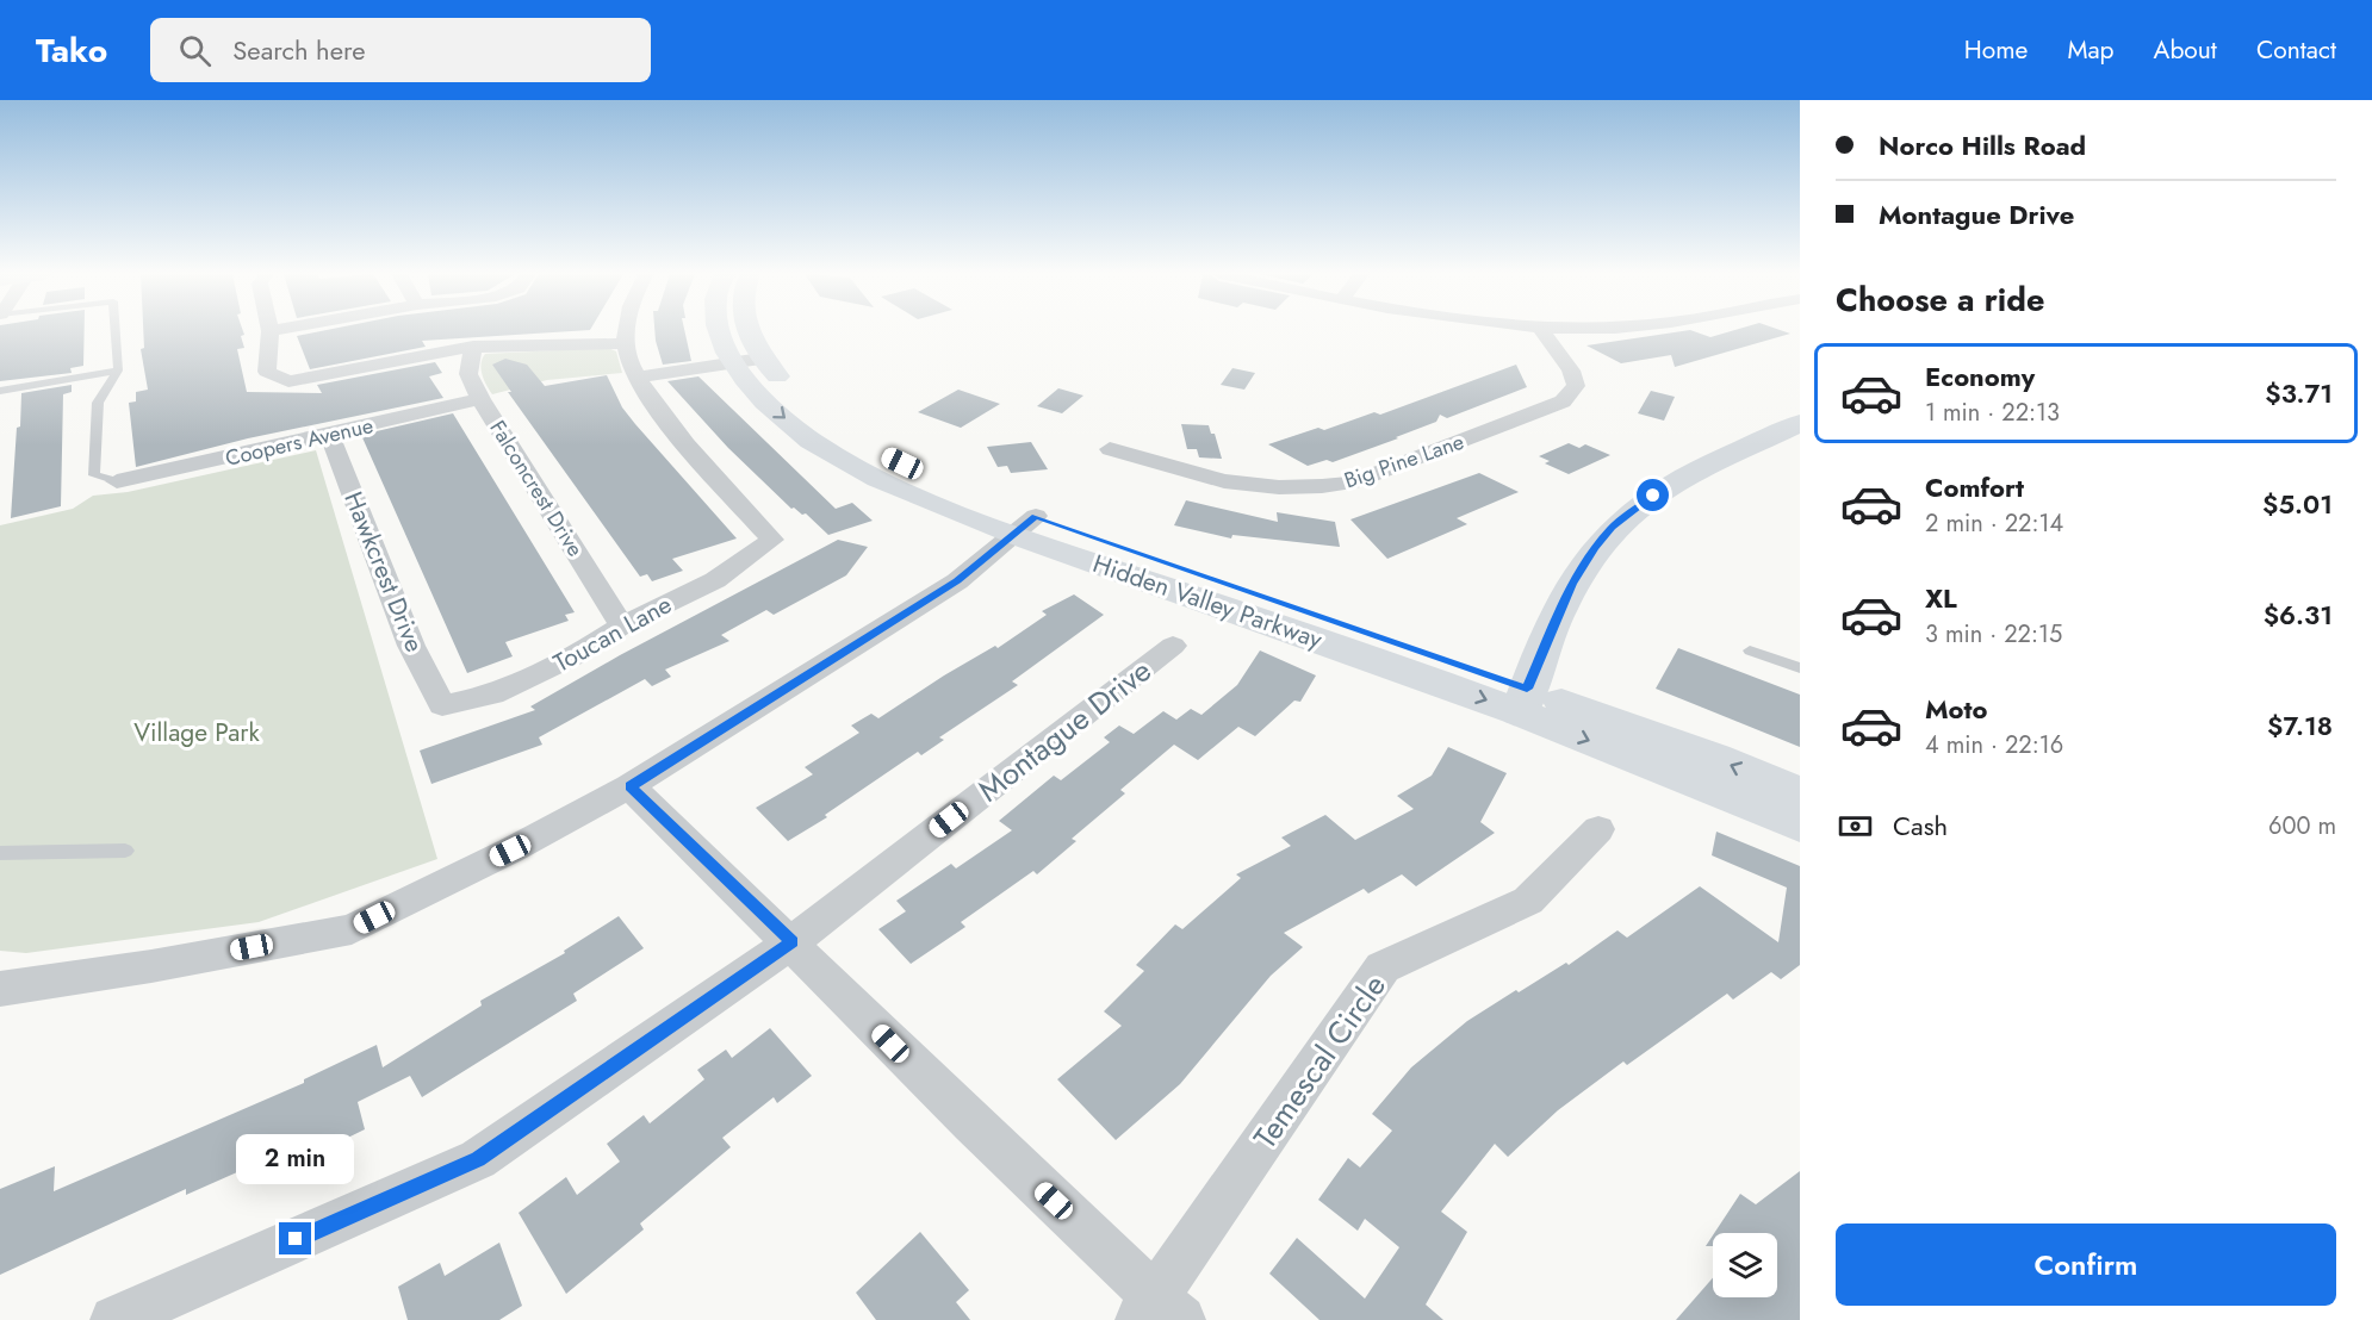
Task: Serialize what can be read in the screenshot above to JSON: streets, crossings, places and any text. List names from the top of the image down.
{
  "streets": {
    "main road": ["Hidden Valley Parkway"],
    "street": [
      "Coopers Avenue",
      "Big Pine Lane",
      "Falconcrest Drive",
      "Hawkcrest Drive",
      "Toucan Lane",
      "Montague Drive",
      "Temescal Circle"
    ]
  },
  "crossings": [
    ["Coopers Avenue", "Falconcrest Drive"],
    ["Coopers Avenue", "Hawkcrest Drive"],
    ["Falconcrest Drive", "Toucan Lane"],
    ["Hawkcrest Drive", "Toucan Lane"]
  ],
  "parks": ["Village Park"],
  "page": {
    "header": "Tako",
    "search": "Search here",
    "nav": [
      "Home",
      "Map",
      "About",
      "Contact"
    ],
    "banner": ["Norco Hills Road", "Montague Drive"],
    "heading": "Choose a ride",
    "list": [
      {
        "name": "Economy",
        "note": "1 min · 22:13",
        "value": "$3.71"
      },
      {
        "name": "Comfort",
        "note": "2 min · 22:14",
        "value": "$5.01"
      },
      {
        "name": "XL",
        "note": "3 min · 22:15",
        "value": "$6.31"
      },
      {
        "name": "Moto",
        "note": "4 min · 22:16",
        "value": "$7.18"
      }
    ],
    "pay": ["Cash", "600 m"],
    "bubble": "2 min",
    "buttons": "Confirm"
  }
}
